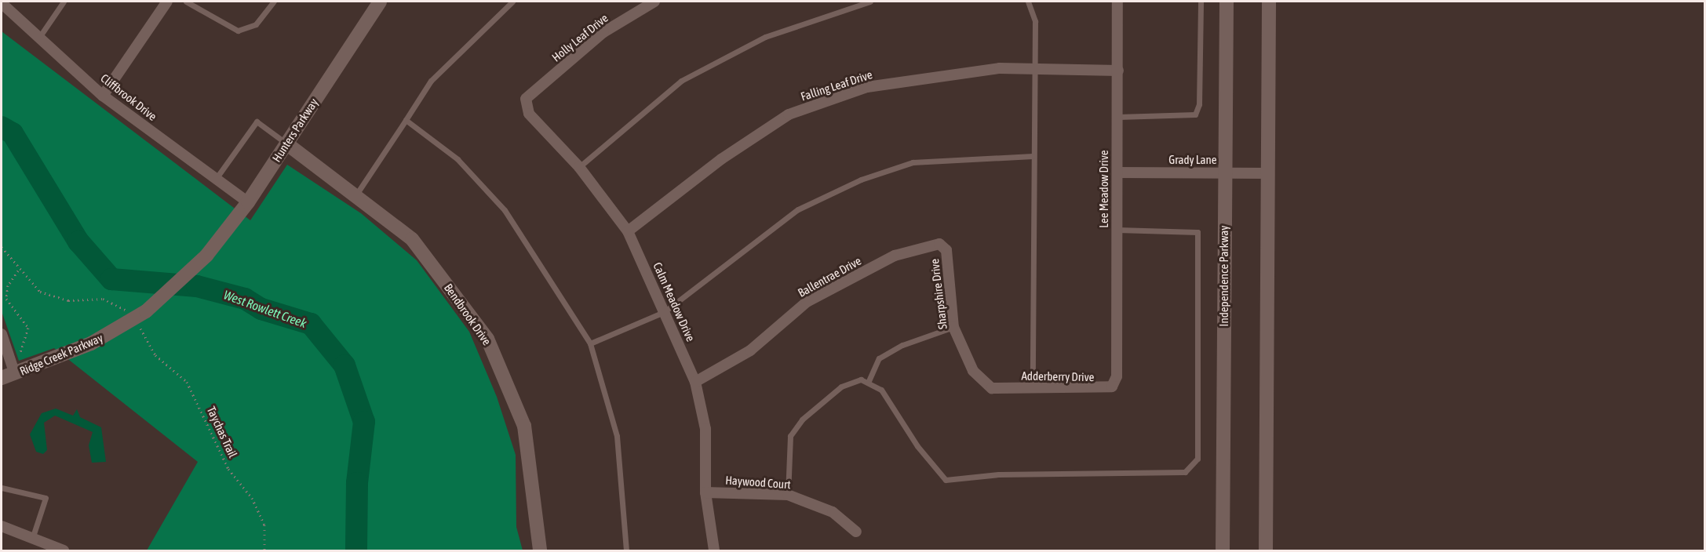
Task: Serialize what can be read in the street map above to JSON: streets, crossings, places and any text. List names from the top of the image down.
{
  "streets": {
    "main road": [
      "Hunters Parkway",
      "Independence Parkway",
      "Bendbrook Drive",
      "Ridge Creek Parkway"
    ],
    "street": [
      "Holly Leaf Drive",
      "Falling Leaf Drive",
      "Cliffbrook Drive",
      "Grady Lane",
      "Lee Meadow Drive",
      "Ballentrae Drive",
      "Sharpshire Drive",
      "Calm Meadow Drive",
      "Adderberry Drive",
      "Haywood Court"
    ],
    "path": ["Taychas Trail"]
  },
  "crossings": [
    ["Holly Leaf Drive", "Calm Meadow Drive"],
    ["Falling Leaf Drive", "Lee Meadow Drive"],
    ["Falling Leaf Drive", "Calm Meadow Drive"],
    ["Cliffbrook Drive", "Hunters Parkway"],
    ["Hunters Parkway", "Bendbrook Drive"],
    ["Hunters Parkway", "Ridge Creek Parkway"],
    ["Grady Lane", "Lee Meadow Drive"],
    ["Grady Lane", "Independence Parkway"],
    ["Lee Meadow Drive", "Adderberry Drive"],
    ["Ballentrae Drive", "Sharpshire Drive"],
    ["Ballentrae Drive", "Calm Meadow Drive"],
    ["Sharpshire Drive", "Adderberry Drive"],
    ["Calm Meadow Drive", "Haywood Court"]
  ],
  "water": ["West Rowlett Creek"]
}
